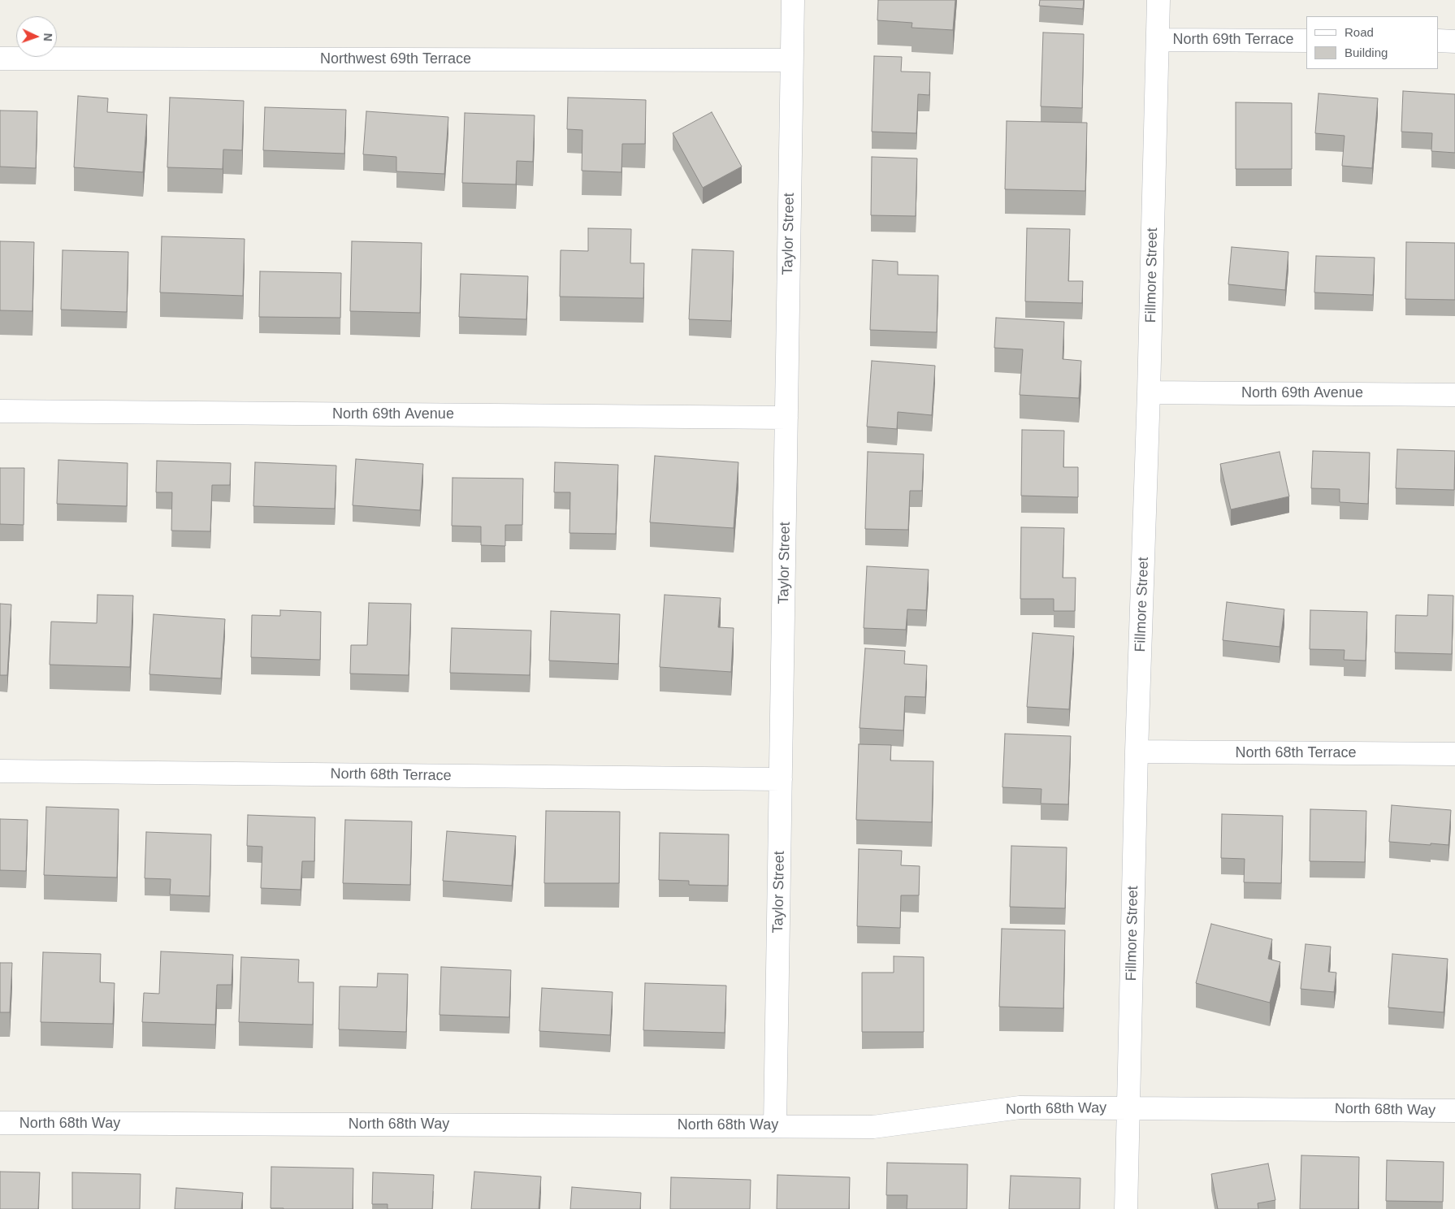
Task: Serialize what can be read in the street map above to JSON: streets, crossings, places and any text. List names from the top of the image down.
{
  "streets": {
    "street": [
      "North 69th Terrace",
      "Northwest 69th Terrace",
      "Taylor Street",
      "Fillmore Street",
      "North 69th Avenue",
      "North 68th Terrace",
      "North 68th Way"
    ]
  },
  "crossings": [
    ["North 69th Terrace", "Fillmore Street"],
    ["Northwest 69th Terrace", "Taylor Street"],
    ["Taylor Street", "North 69th Avenue"],
    ["Taylor Street", "North 68th Terrace"],
    ["Taylor Street", "North 68th Way"],
    ["Fillmore Street", "North 69th Avenue"],
    ["Fillmore Street", "North 68th Terrace"],
    ["Fillmore Street", "North 68th Way"]
  ],
  "legend": ["Road", "Building"],
  "north": "right"
}
